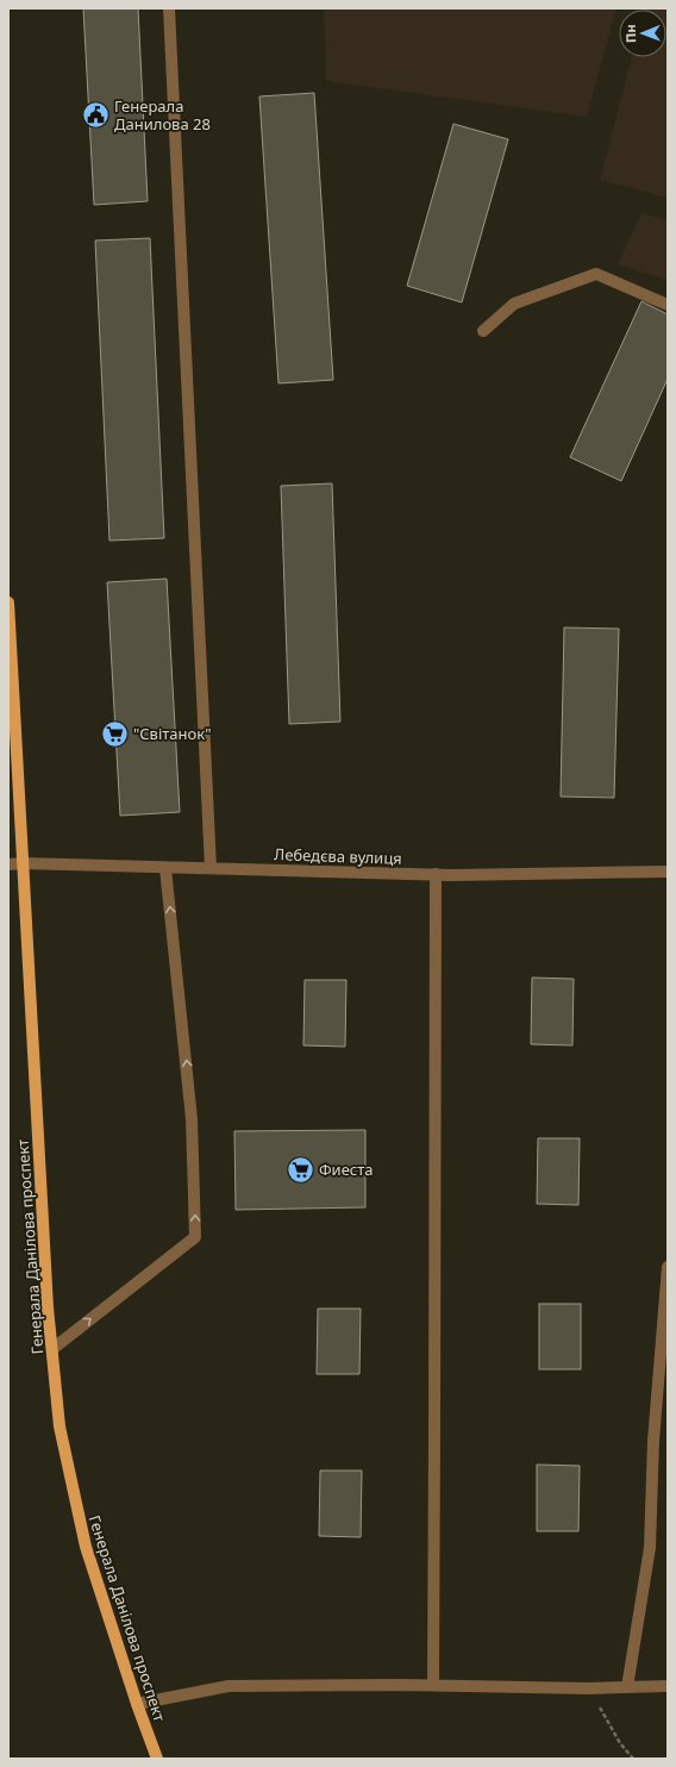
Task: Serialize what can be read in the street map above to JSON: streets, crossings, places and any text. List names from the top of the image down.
{
  "streets": {
    "main road": ["Генерала Данілова проспект"],
    "street": ["Лебедєва вулиця"]
  },
  "crossings": [
    ["Лебедєва вулиця", "Генерала Данілова проспект"]
  ],
  "places": {
    "public building": ["Генерала Данилова 28"],
    "supermarket": ["\"Світанок\"", "Фиеста"]
  },
  "north": "left"
}
